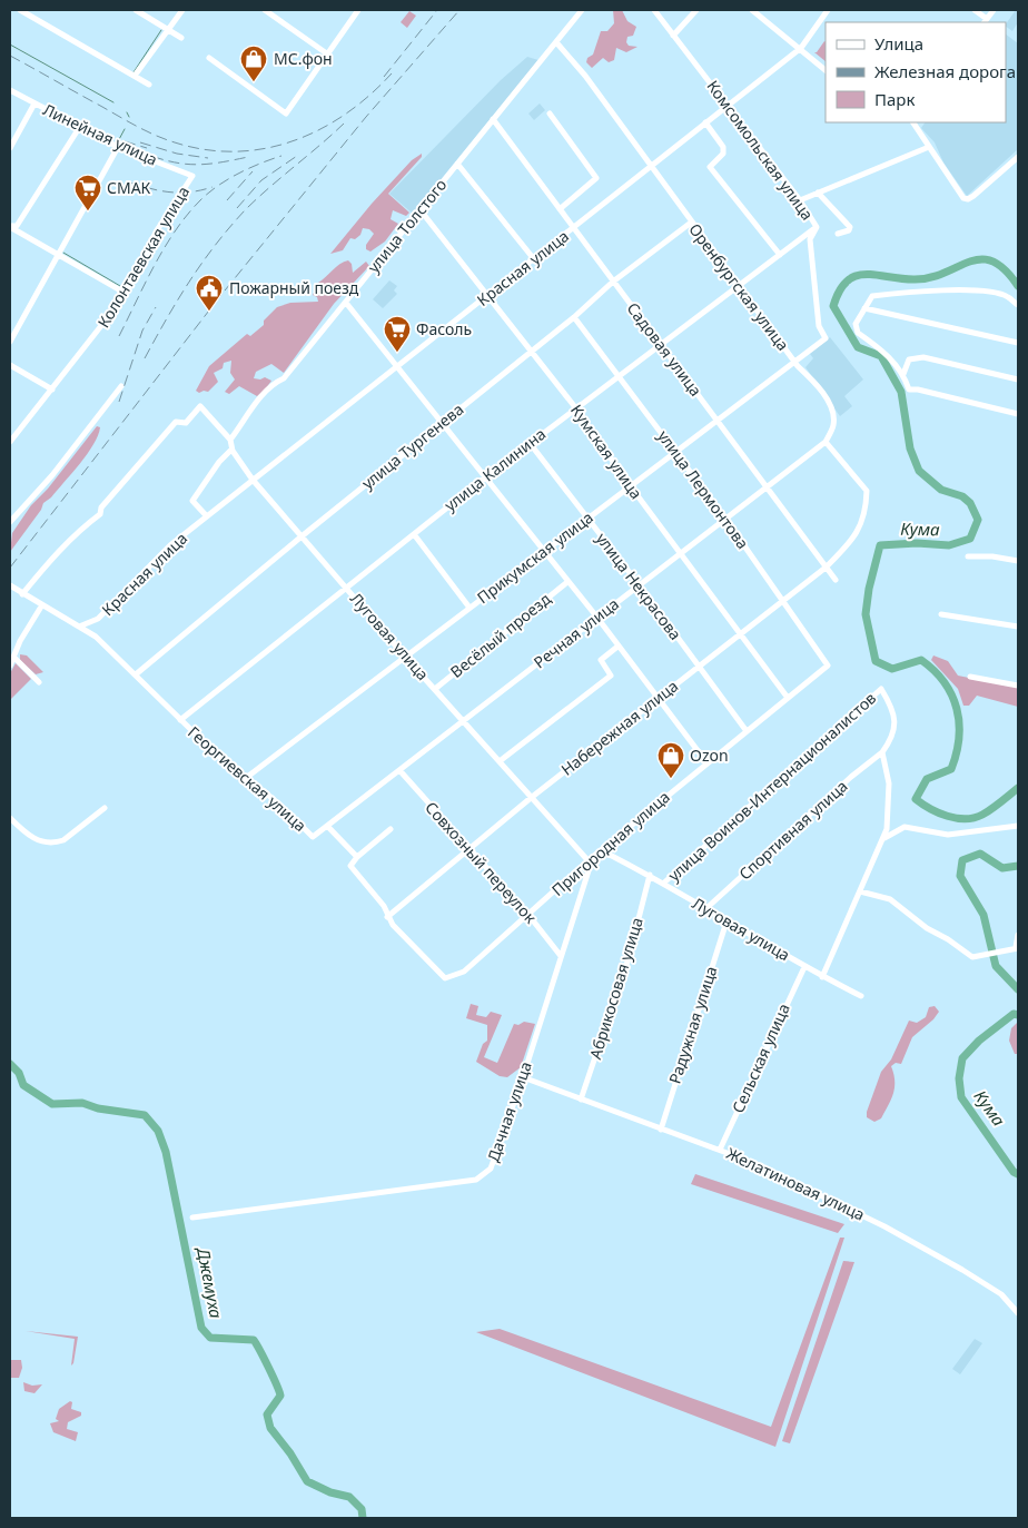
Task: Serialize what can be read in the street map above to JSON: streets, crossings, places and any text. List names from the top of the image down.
{
  "streets": {
    "street": [
      "Линейная улица",
      "Комсомольская улица",
      "улица Толстого",
      "Колонтаевская улица",
      "Красная улица",
      "Оренбургская улица",
      "Садовая улица",
      "улица Тургенева",
      "Кумская улица",
      "улица Калинина",
      "улица Лермонтова",
      "Прикумская улица",
      "улица Некрасова",
      "Речная улица",
      "Весёлый проезд",
      "Луговая улица",
      "Набережная улица",
      "Георгиевская улица",
      "улица Воинов-Интернационалистов",
      "Спортивная улица",
      "Пригородная улица",
      "Совхозный переулок",
      "Абрикосовая улица",
      "Радужная улица",
      "Сельская улица",
      "Дачная улица",
      "Желатиновая улица"
    ]
  },
  "crossings": [
    ["Линейная улица", "Колонтаевская улица"],
    ["Комсомольская улица", "Красная улица"],
    ["Комсомольская улица", "улица Калинина"],
    ["Комсомольская улица", "Прикумская улица"],
    ["улица Толстого", "Оренбургская улица"],
    ["улица Толстого", "Садовая улица"],
    ["улица Толстого", "Кумская улица"],
    ["улица Толстого", "Луговая улица"],
    ["Красная улица", "Оренбургская улица"],
    ["Красная улица", "Садовая улица"],
    ["Красная улица", "Кумская улица"],
    ["Красная улица", "Луговая улица"],
    ["Красная улица", "Георгиевская улица"],
    ["Оренбургская улица", "улица Тургенева"],
    ["Оренбургская улица", "улица Калинина"],
    ["Оренбургская улица", "Прикумская улица"],
    ["Оренбургская улица", "Речная улица"],
    ["Оренбургская улица", "Набережная улица"],
    ["Садовая улица", "улица Тургенева"],
    ["Садовая улица", "улица Калинина"],
    ["Садовая улица", "Прикумская улица"],
    ["Садовая улица", "Речная улица"],
    ["Садовая улица", "Набережная улица"],
    ["улица Тургенева", "Кумская улица"],
    ["улица Тургенева", "улица Лермонтова"],
    ["улица Тургенева", "Луговая улица"],
    ["улица Тургенева", "Георгиевская улица"],
    ["Кумская улица", "улица Калинина"],
    ["Кумская улица", "Прикумская улица"],
    ["Кумская улица", "Речная улица"],
    ["Кумская улица", "Набережная улица"],
    ["Кумская улица", "Пригородная улица"],
    ["улица Калинина", "улица Лермонтова"],
    ["улица Калинина", "улица Некрасова"],
    ["улица Калинина", "Луговая улица"],
    ["улица Калинина", "Георгиевская улица"],
    ["улица Лермонтова", "Прикумская улица"],
    ["улица Лермонтова", "Речная улица"],
    ["улица Лермонтова", "Набережная улица"],
    ["улица Лермонтова", "Пригородная улица"],
    ["Прикумская улица", "улица Некрасова"],
    ["Прикумская улица", "Луговая улица"],
    ["Прикумская улица", "Георгиевская улица"],
    ["улица Некрасова", "Речная улица"],
    ["улица Некрасова", "Набережная улица"],
    ["улица Некрасова", "Пригородная улица"],
    ["Речная улица", "Луговая улица"],
    ["Речная улица", "Набережная улица"],
    ["Речная улица", "Георгиевская улица"],
    ["Речная улица", "Совхозный переулок"],
    ["Весёлый проезд", "Луговая улица"],
    ["Луговая улица", "Набережная улица"],
    ["Луговая улица", "улица Воинов-Интернационалистов"],
    ["Луговая улица", "Спортивная улица"],
    ["Луговая улица", "Пригородная улица"],
    ["Луговая улица", "Абрикосовая улица"],
    ["Луговая улица", "Радужная улица"],
    ["Луговая улица", "Сельская улица"],
    ["Луговая улица", "Дачная улица"],
    ["Набережная улица", "Пригородная улица"],
    ["Набережная улица", "Совхозный переулок"],
    ["улица Воинов-Интернационалистов", "Спортивная улица"],
    ["Пригородная улица", "Совхозный переулок"],
    ["Пригородная улица", "Дачная улица"],
    ["Совхозный переулок", "Дачная улица"],
    ["Абрикосовая улица", "Желатиновая улица"],
    ["Радужная улица", "Желатиновая улица"],
    ["Сельская улица", "Желатиновая улица"],
    ["Дачная улица", "Желатиновая улица"]
  ],
  "water": ["Кума", "Джемуха"],
  "places": {
    "shop": ["МС.фон", "Ozon"],
    "supermarket": ["СМАК", "Фасоль"],
    "public building": ["Пожарный поезд"]
  },
  "legend": ["Улица", "Железная дорога", "Парк"]
}
